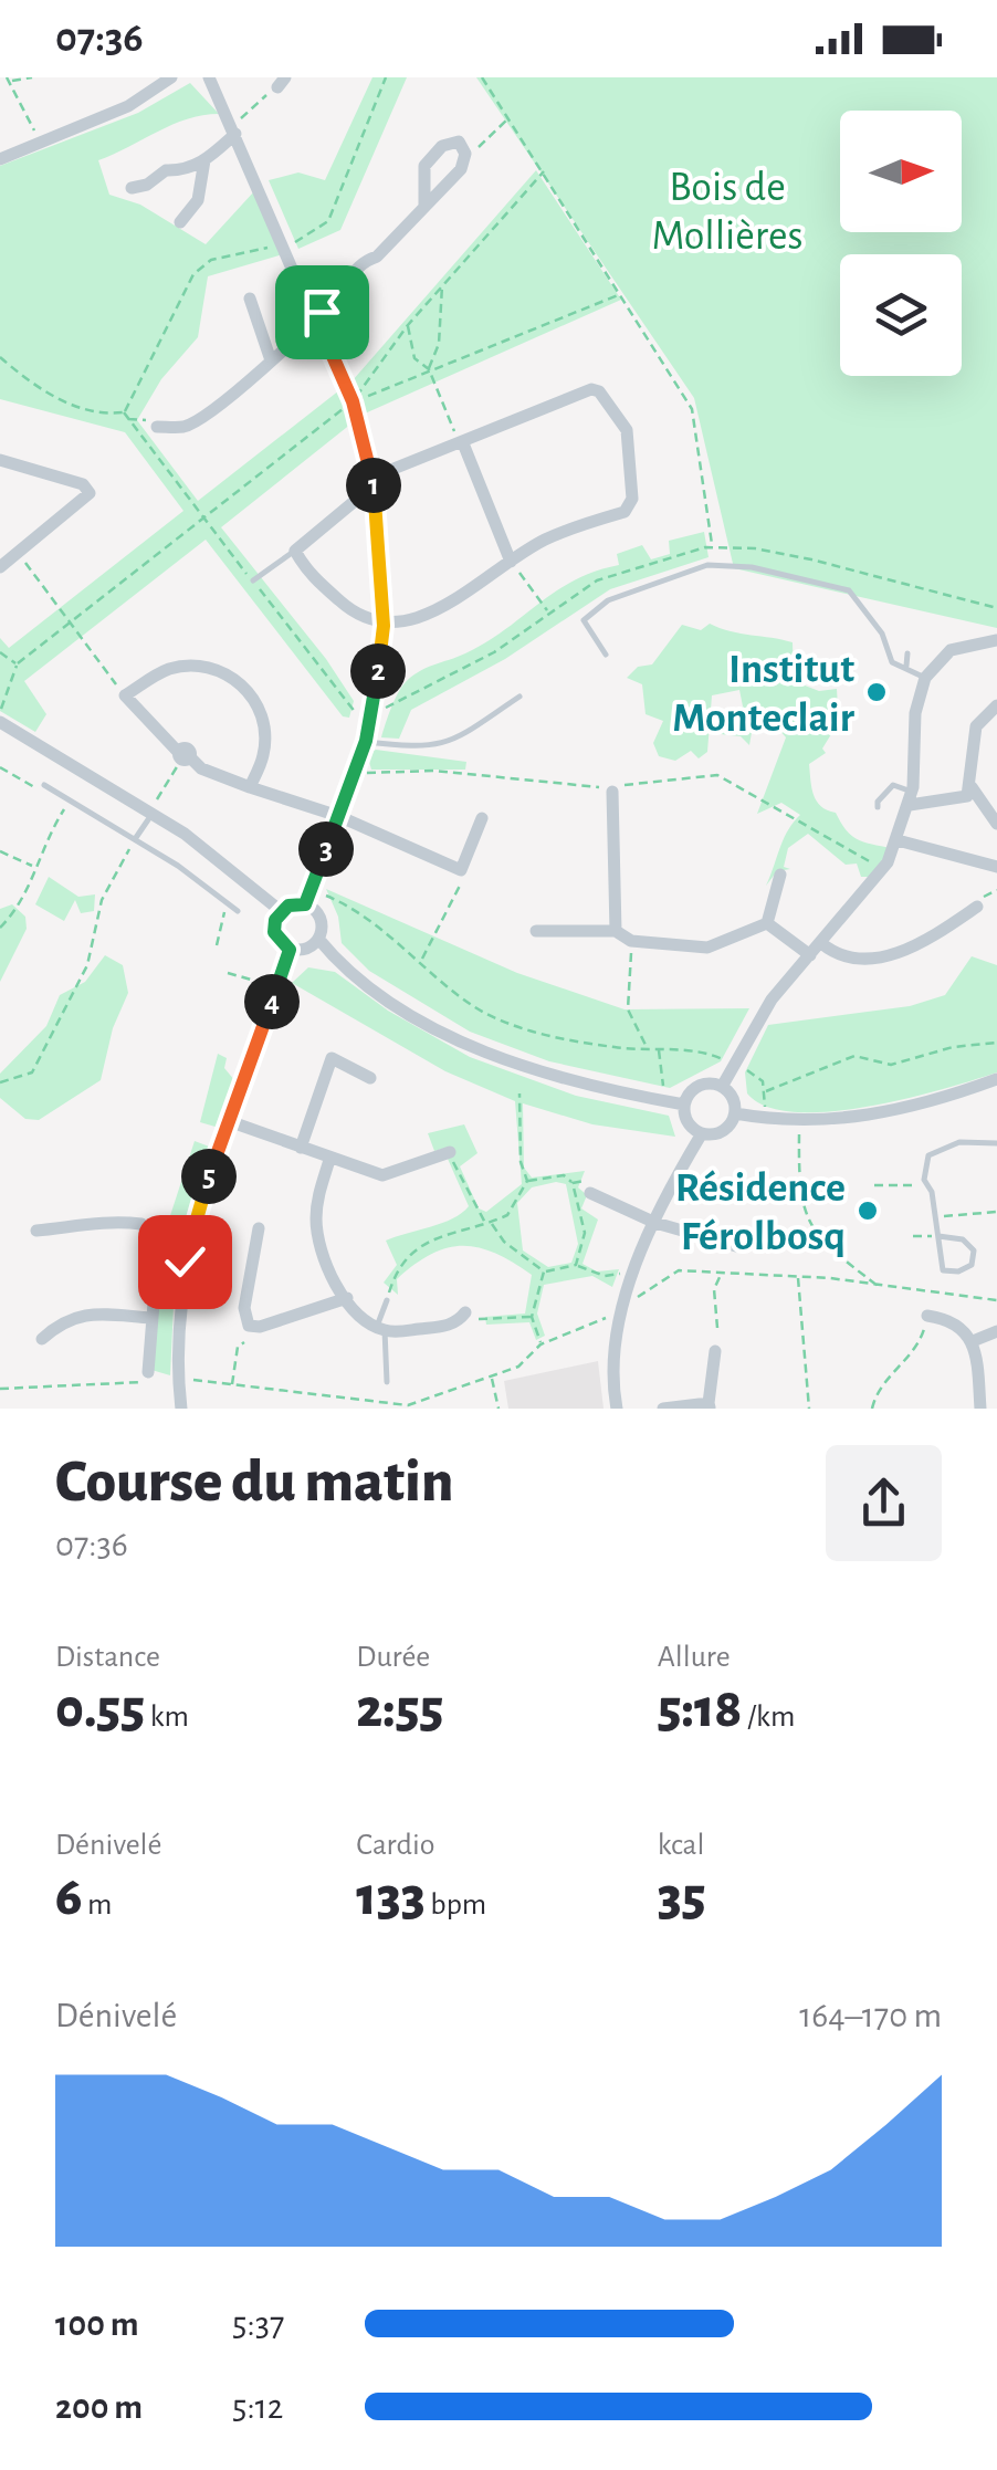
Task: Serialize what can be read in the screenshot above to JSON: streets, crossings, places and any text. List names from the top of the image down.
{
  "parks": ["Bois de Mollières"],
  "places": ["Institut Monteclair", "Résidence Férolbosq"],
  "north": "right",
  "page": {
    "status": "07:36",
    "pins": [
      "1",
      "2",
      "3",
      "4",
      "5"
    ],
    "heading": ["Course du matin", "07:36"],
    "stats": [
      ["Distance", "0.55 km"],
      ["Durée", "2:55"],
      ["Allure", "5:18 /km"],
      ["Dénivelé", "6 m"],
      ["Cardio", "133 bpm"],
      ["kcal", "35"]
    ],
    "chart": ["Dénivelé", "164–170 m"],
    "list": [
      {
        "name": "100 m",
        "note": "5:37"
      },
      {
        "name": "200 m",
        "note": "5:12"
      }
    ]
  }
}
